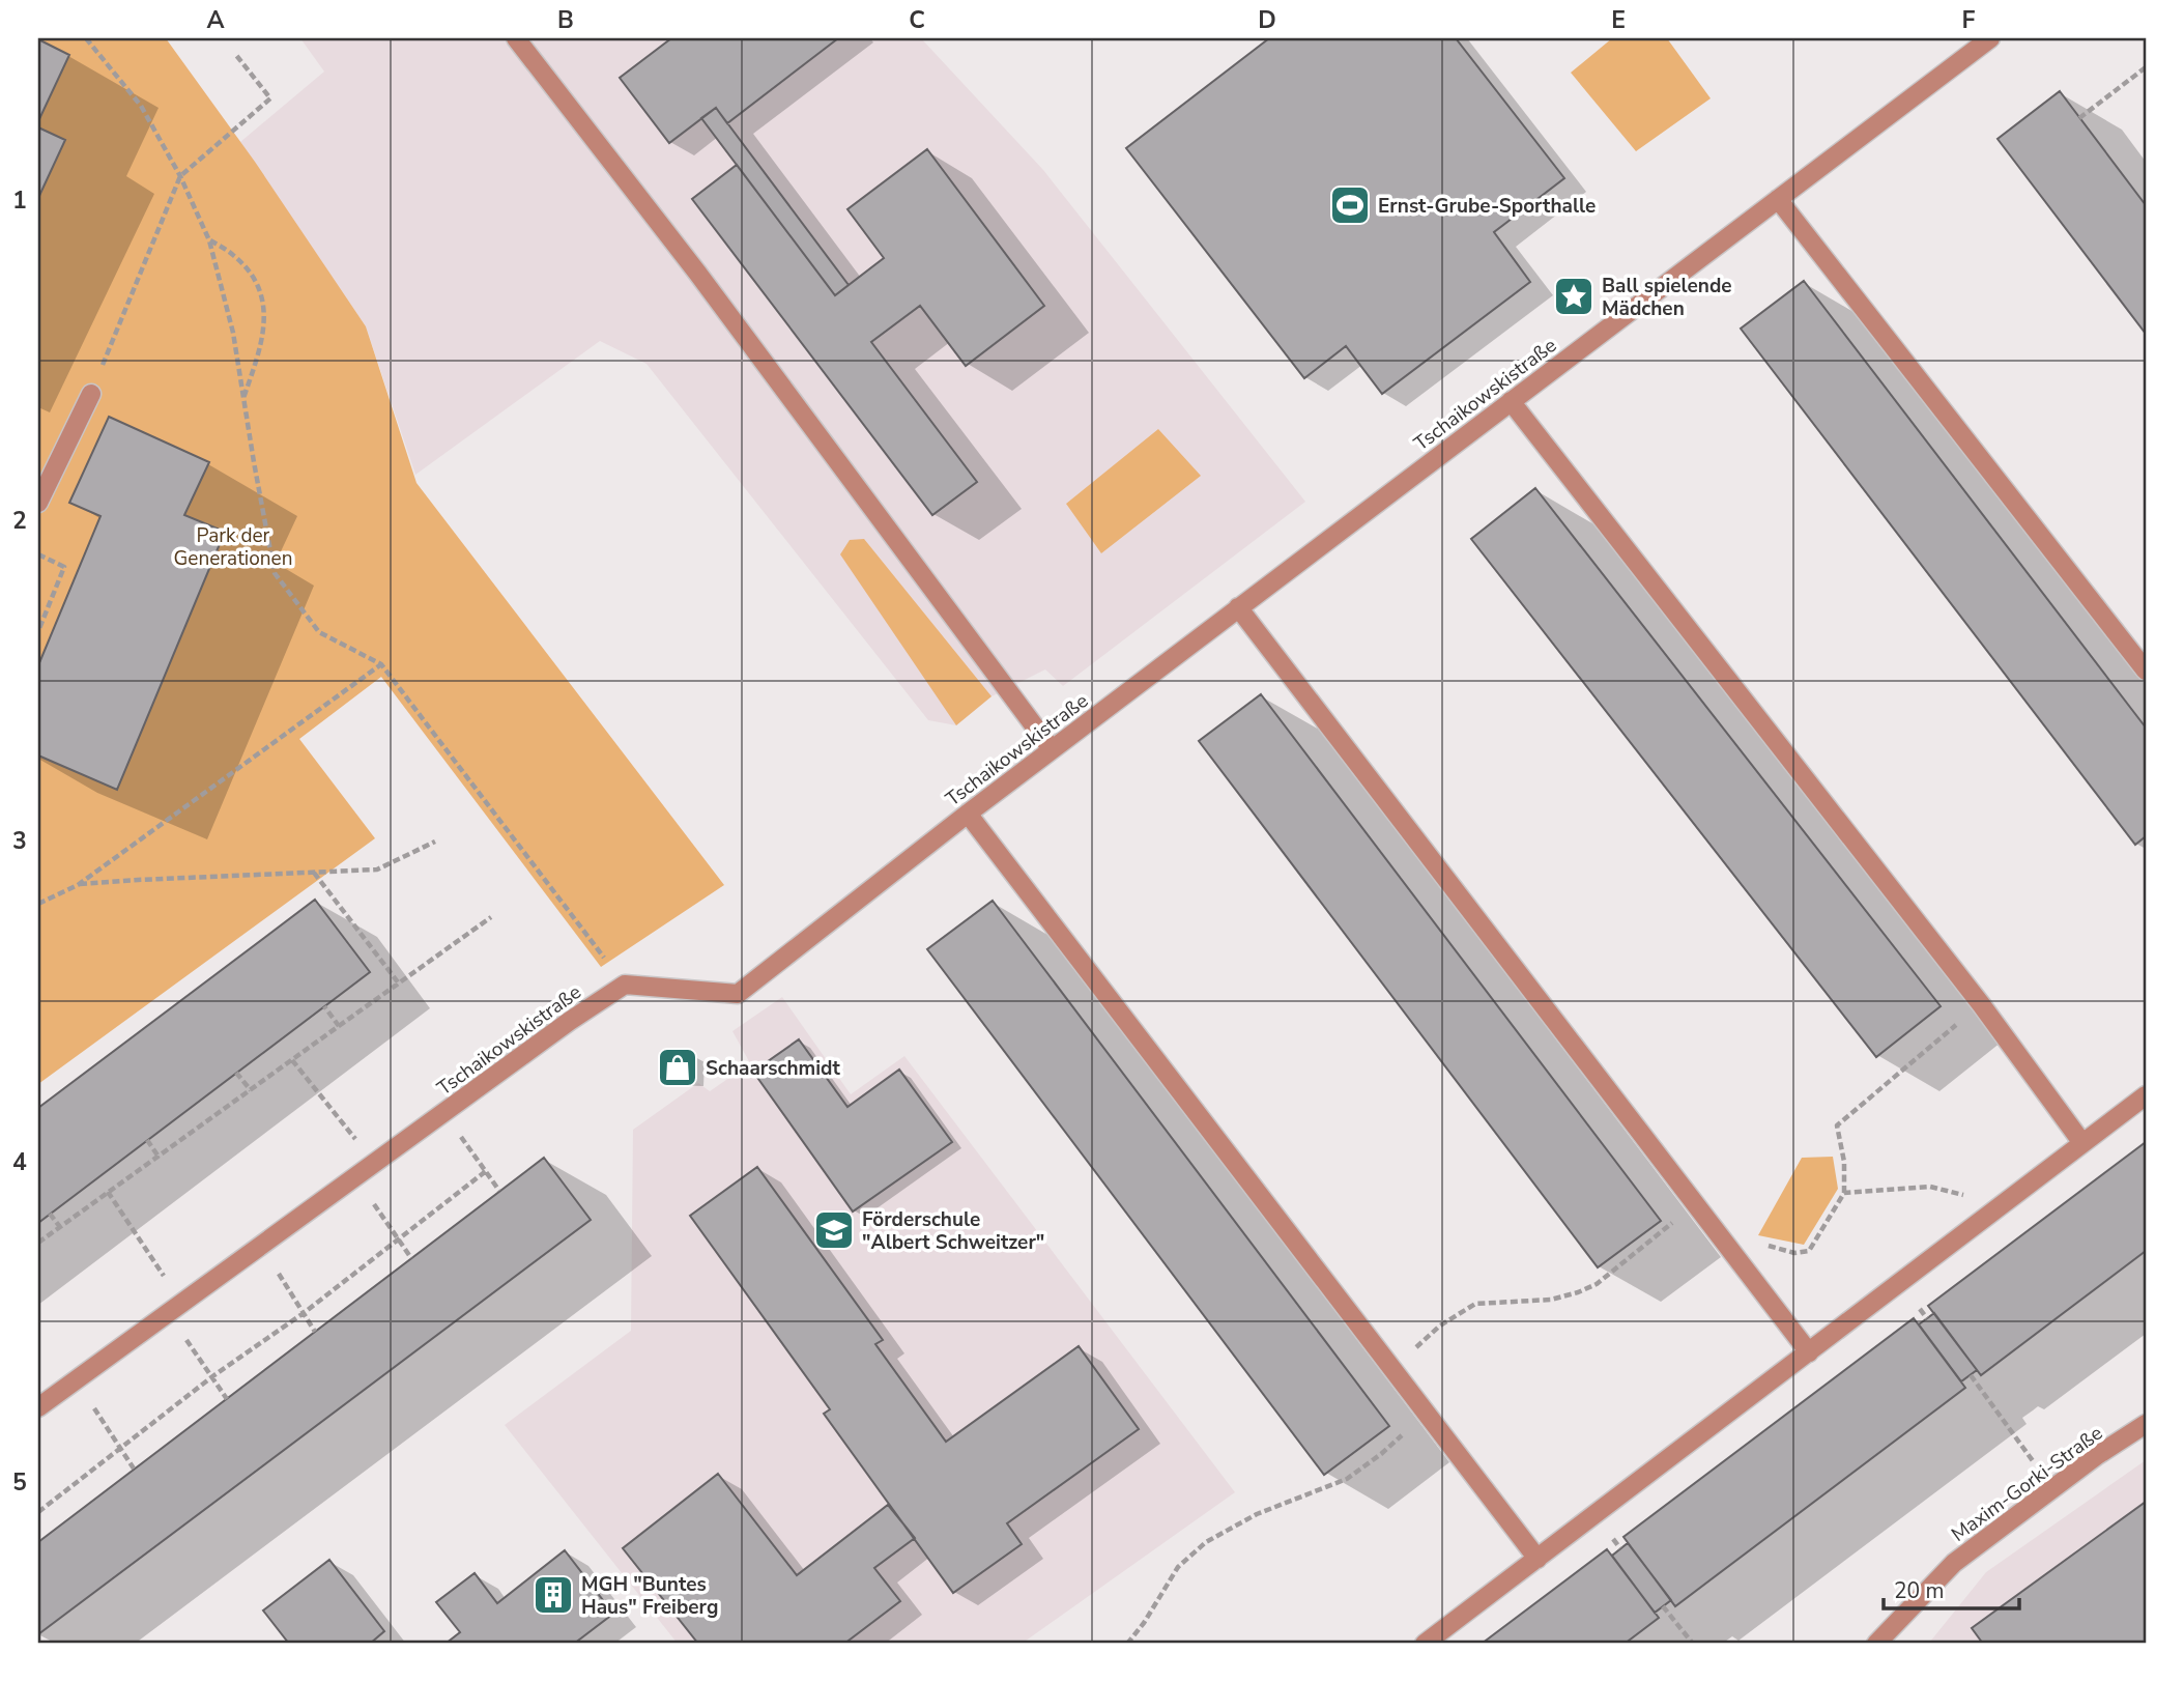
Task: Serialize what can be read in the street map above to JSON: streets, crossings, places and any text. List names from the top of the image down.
{
  "streets": {
    "street": ["Tschaikowskistraße", "Maxim-Gorki-Straße"]
  },
  "parks": ["Park der Generationen"],
  "places": {
    "sports": ["Ernst-Grube-Sporthalle"],
    "place": ["Ball spielende Mädchen"],
    "shop": ["Schaarschmidt"],
    "school or university": ["Förderschule \"Albert Schweitzer\""],
    "building": ["MGH \"Buntes Haus\" Freiberg"]
  },
  "scale_bar": "20 m",
  "grid": {
    "columns": [
      "A",
      "B",
      "C",
      "D",
      "E",
      "F"
    ],
    "rows": [
      "1",
      "2",
      "3",
      "4",
      "5"
    ]
  }
}
